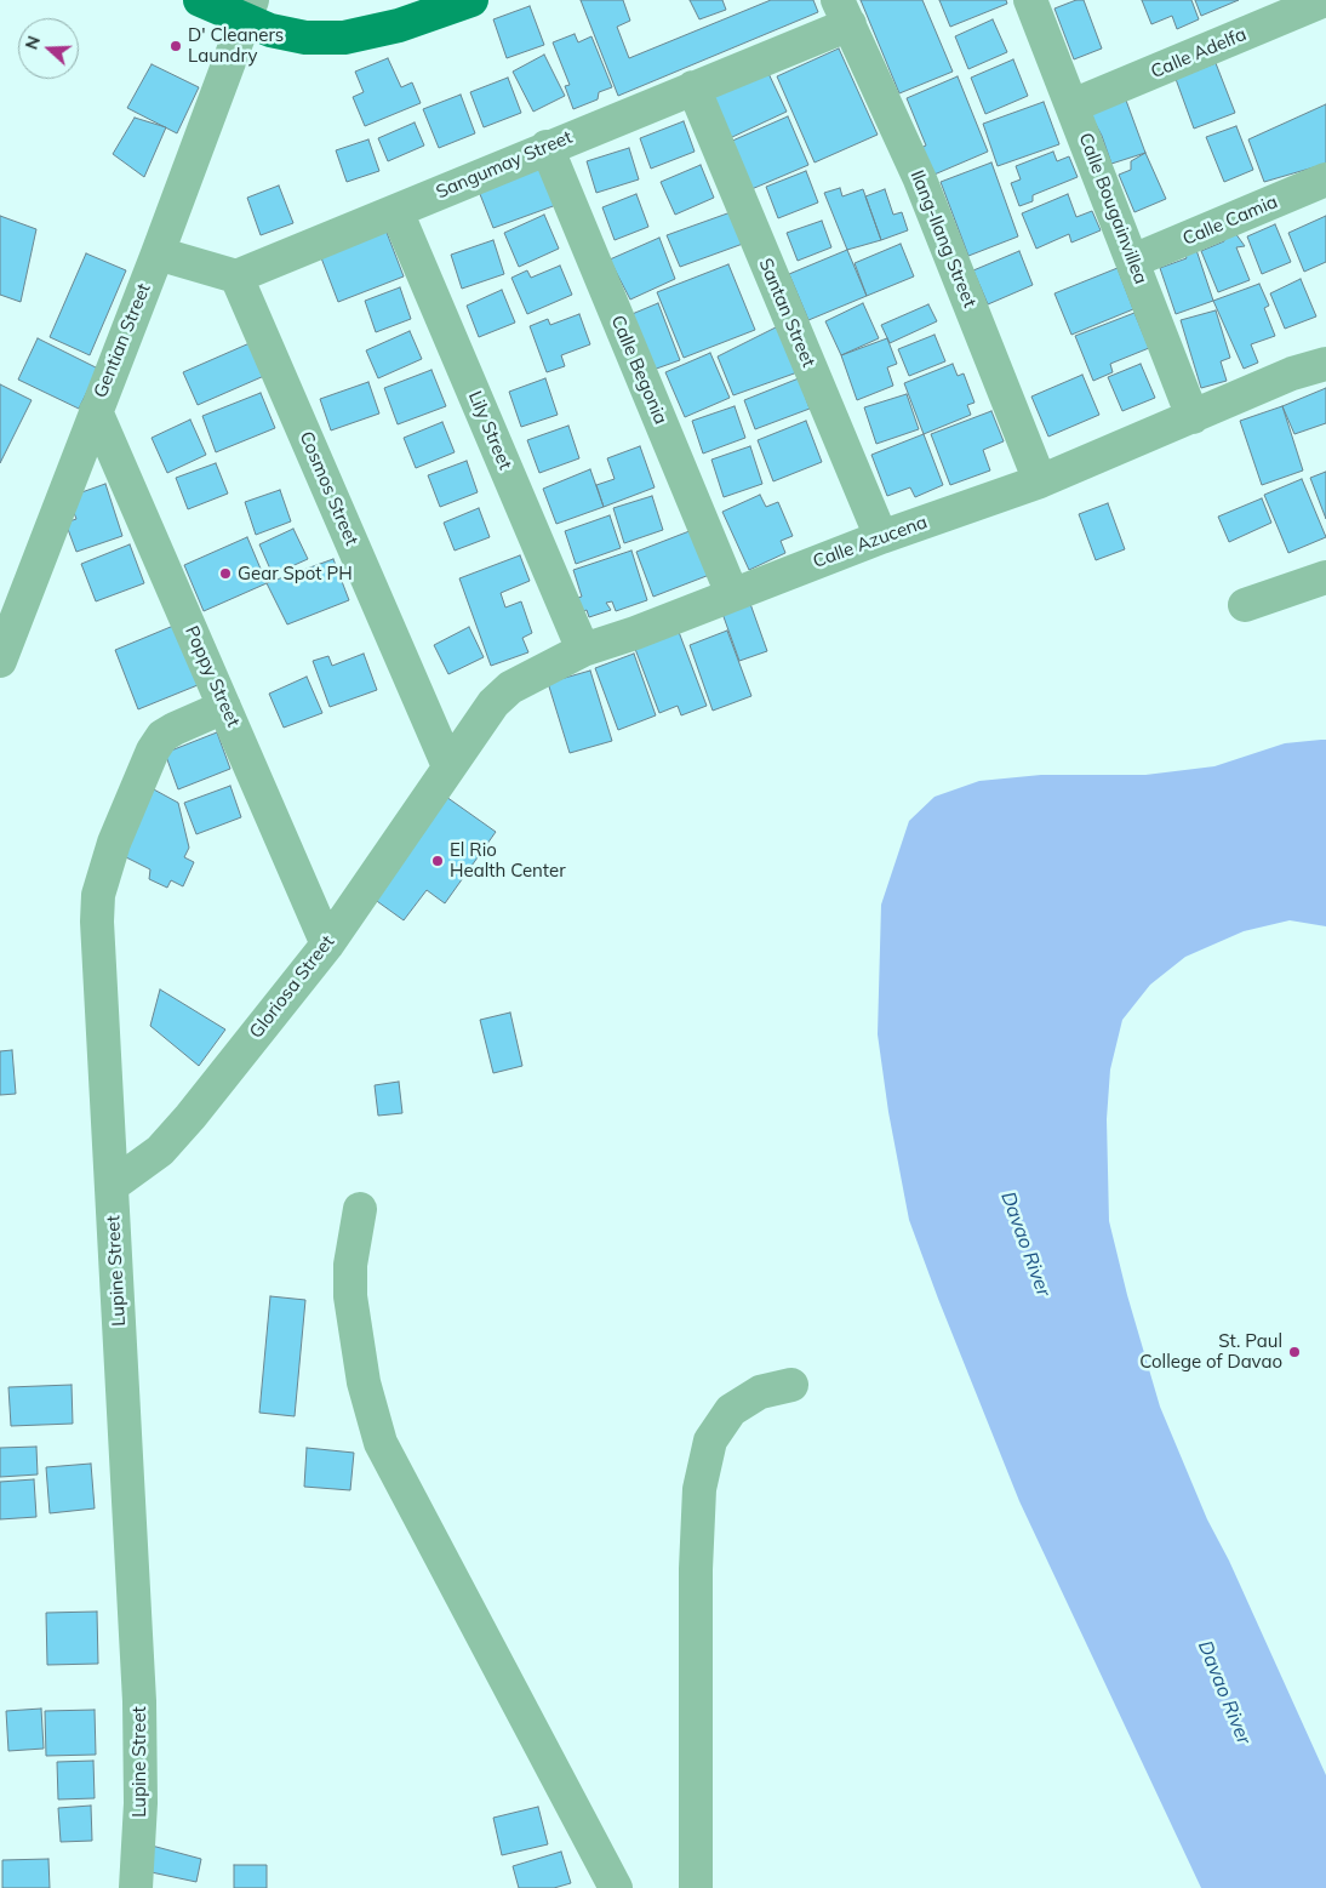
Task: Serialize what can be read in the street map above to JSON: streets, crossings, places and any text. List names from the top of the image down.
{
  "streets": {
    "street": [
      "Calle Adelfa",
      "Sangumay Street",
      "Calle Bougainvillea",
      "Calle Camia",
      "Ilang-Ilang Street",
      "Santan Street",
      "Gentian Street",
      "Calle Begonia",
      "Lily Street",
      "Cosmos Street",
      "Calle Azucena",
      "Poppy Street",
      "Gloriosa Street",
      "Lupine Street"
    ]
  },
  "crossings": [
    ["Calle Adelfa", "Calle Bougainvillea"],
    ["Sangumay Street", "Ilang-Ilang Street"],
    ["Sangumay Street", "Santan Street"],
    ["Sangumay Street", "Calle Begonia"],
    ["Sangumay Street", "Lily Street"],
    ["Sangumay Street", "Cosmos Street"],
    ["Calle Bougainvillea", "Calle Camia"],
    ["Calle Bougainvillea", "Calle Azucena"],
    ["Ilang-Ilang Street", "Calle Azucena"],
    ["Santan Street", "Calle Azucena"],
    ["Gentian Street", "Poppy Street"],
    ["Calle Begonia", "Calle Azucena"],
    ["Lily Street", "Calle Azucena"],
    ["Cosmos Street", "Calle Azucena"],
    ["Cosmos Street", "Gloriosa Street"],
    ["Calle Azucena", "Gloriosa Street"],
    ["Poppy Street", "Gloriosa Street"],
    ["Poppy Street", "Lupine Street"],
    ["Gloriosa Street", "Lupine Street"]
  ],
  "water": ["Davao River"],
  "places": [
    "D' Cleaners Laundry",
    "Gear Spot PH",
    "El Rio Health Center",
    "St. Paul College of Davao"
  ],
  "north": "left"
}
